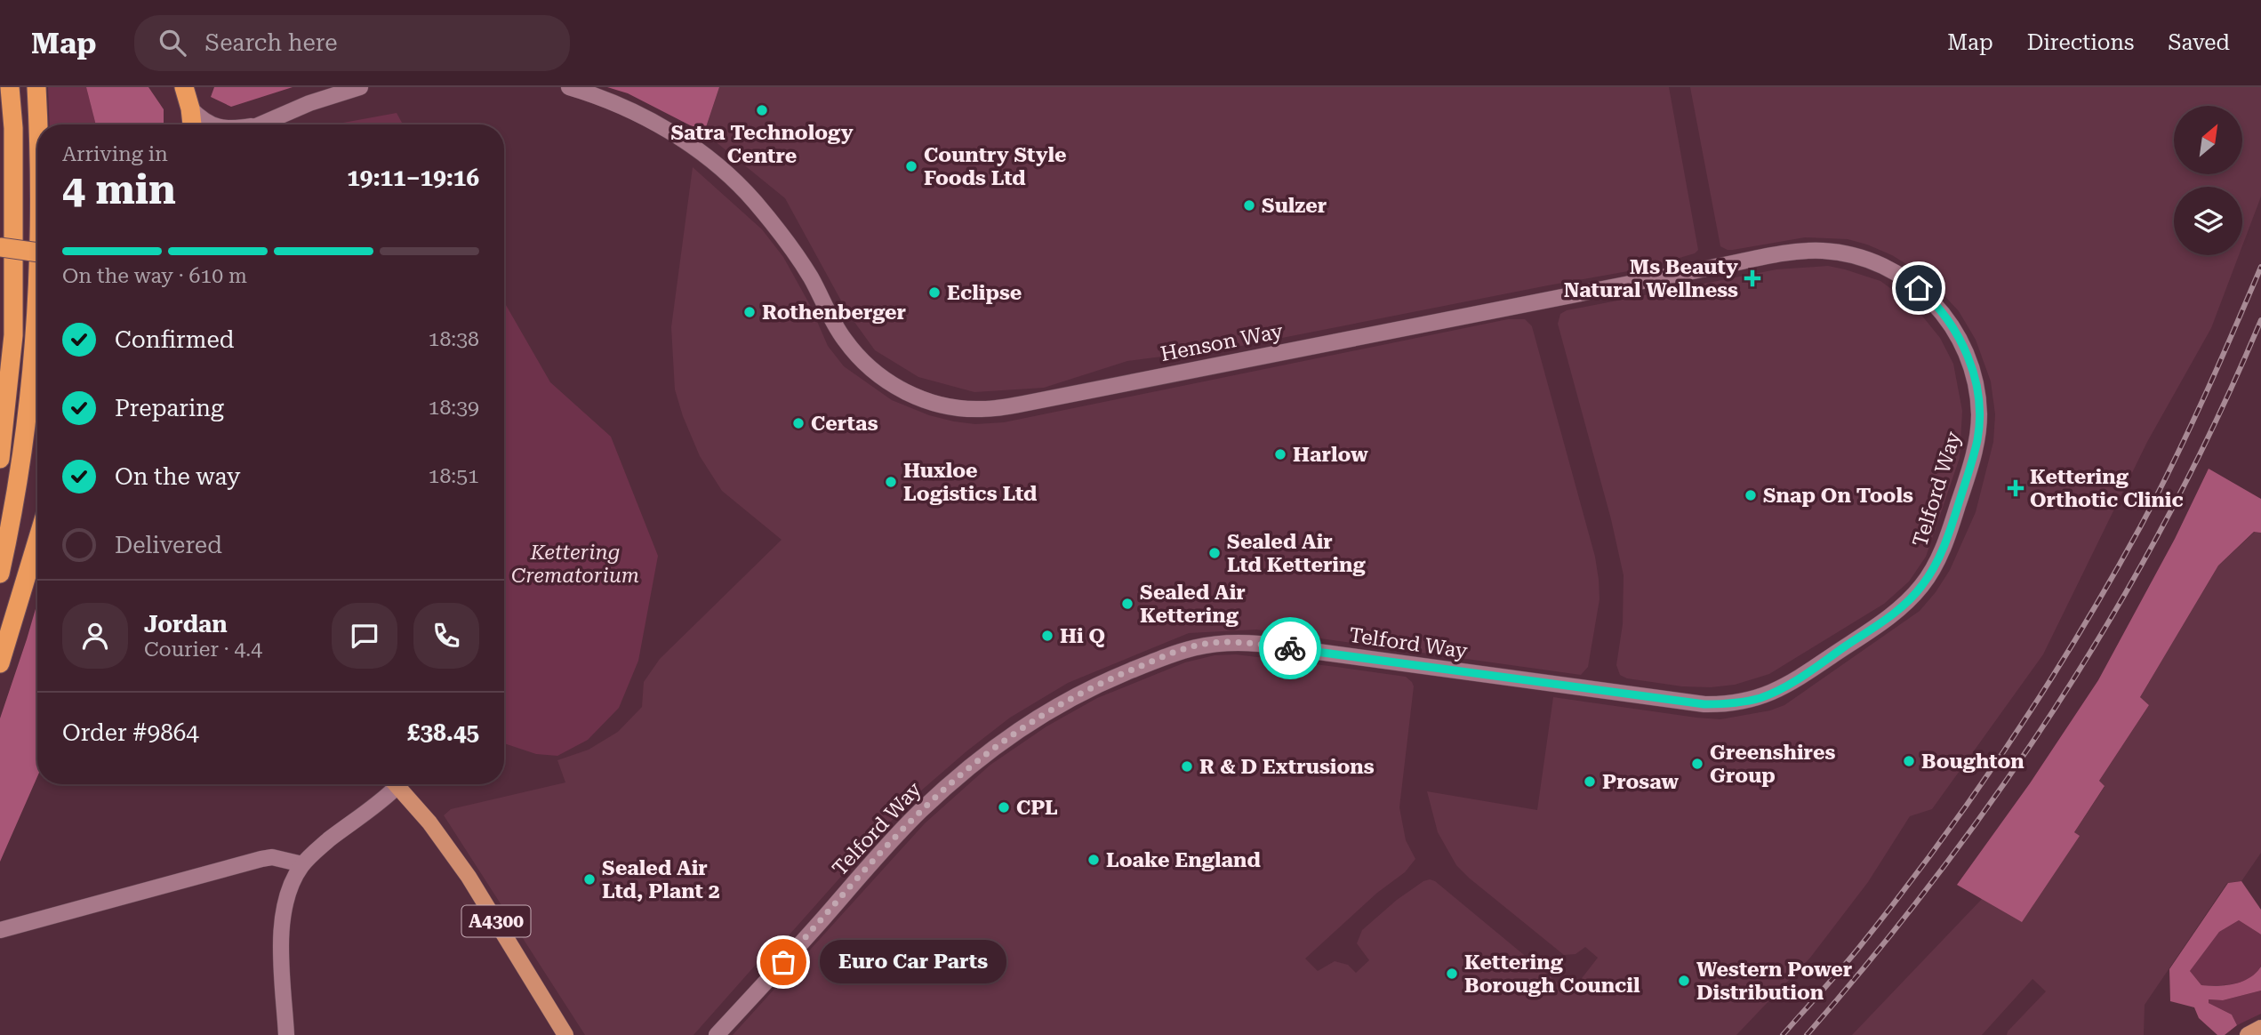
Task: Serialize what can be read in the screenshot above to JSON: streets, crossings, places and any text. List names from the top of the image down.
{
  "streets": {
    "main road": ["A4300"],
    "street": ["Henson Way", "Telford Way"]
  },
  "crossings": [
    ["Henson Way", "Telford Way"]
  ],
  "parks": ["Kettering Crematorium"],
  "places": {
    "other": [
      "Satra Technology Centre",
      "Country Style Foods Ltd",
      "Sulzer",
      "Eclipse",
      "Rothenberger",
      "Certas",
      "Harlow",
      "Huxloe Logistics Ltd",
      "Snap On Tools",
      "Sealed Air Ltd Kettering",
      "Sealed Air Kettering",
      "Hi Q",
      "Boughton",
      "Greenshires Group",
      "R & D Extrusions",
      "Prosaw",
      "CPL",
      "Loake England",
      "Sealed Air Ltd, Plant 2",
      "Euro Car Parts",
      "Kettering Borough Council",
      "Western Power Distribution"
    ],
    "health": ["Ms Beauty Natural Wellness", "Kettering Orthotic Clinic"]
  },
  "north": "top right",
  "page": {
    "header": "Map",
    "search": "Search here",
    "nav": ["Map", "Directions", "Saved"],
    "heading": ["4 min", "Arriving in", "19:11–19:16"],
    "panel": [
      "Jordan",
      "Courier · 4.4",
      "Order #9864",
      "£38.45"
    ],
    "bar": "On the way · 610 m",
    "list": [
      ["Confirmed", "18:38"],
      ["Preparing", "18:39"],
      ["On the way", "18:51"],
      "Delivered"
    ],
    "bubble": "Euro Car Parts"
  }
}
